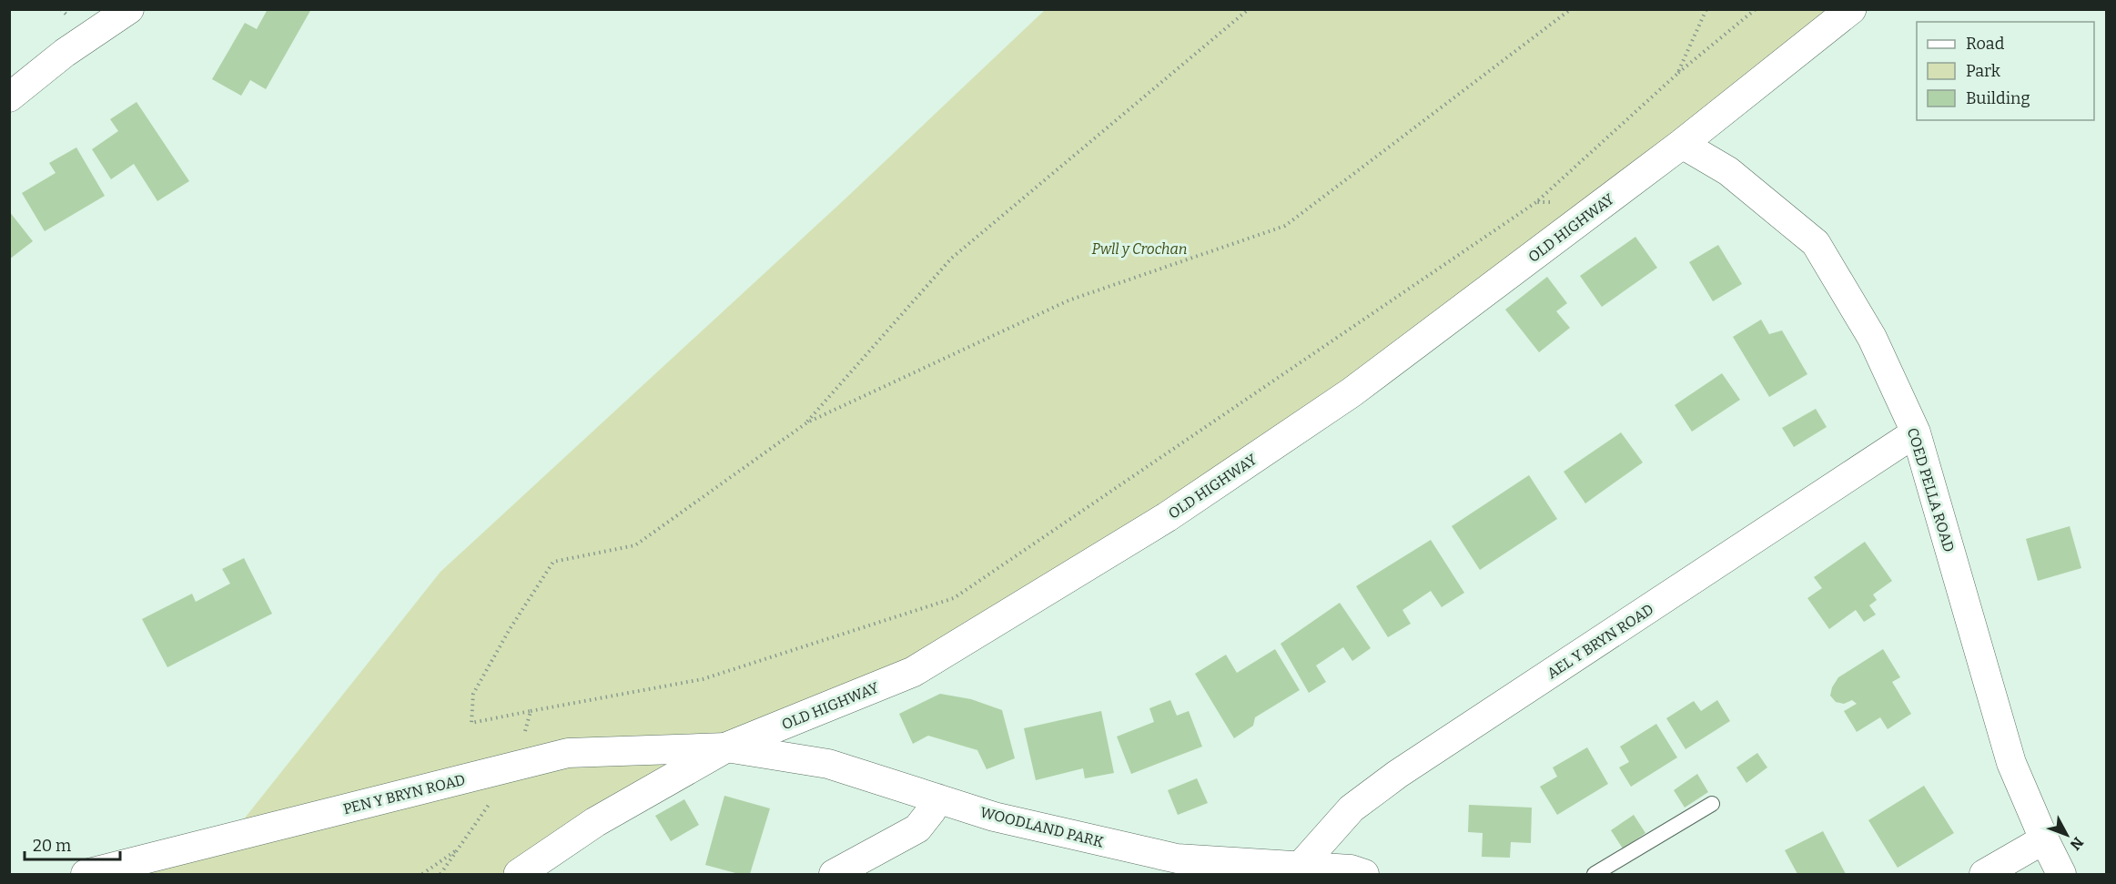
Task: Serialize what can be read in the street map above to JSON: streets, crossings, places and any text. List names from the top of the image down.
{
  "streets": {
    "street": [
      "OLD HIGHWAY",
      "COED PELLA ROAD",
      "AEL Y BRYN ROAD",
      "PEN Y BRYN ROAD",
      "WOODLAND PARK"
    ]
  },
  "crossings": [
    ["OLD HIGHWAY", "COED PELLA ROAD"],
    ["OLD HIGHWAY", "PEN Y BRYN ROAD"],
    ["OLD HIGHWAY", "WOODLAND PARK"],
    ["COED PELLA ROAD", "AEL Y BRYN ROAD"],
    ["AEL Y BRYN ROAD", "WOODLAND PARK"],
    ["PEN Y BRYN ROAD", "WOODLAND PARK"]
  ],
  "parks": ["Pwll y Crochan"],
  "legend": ["Road", "Park", "Building"],
  "scale_bar": "20 m",
  "north": "bottom right"
}
